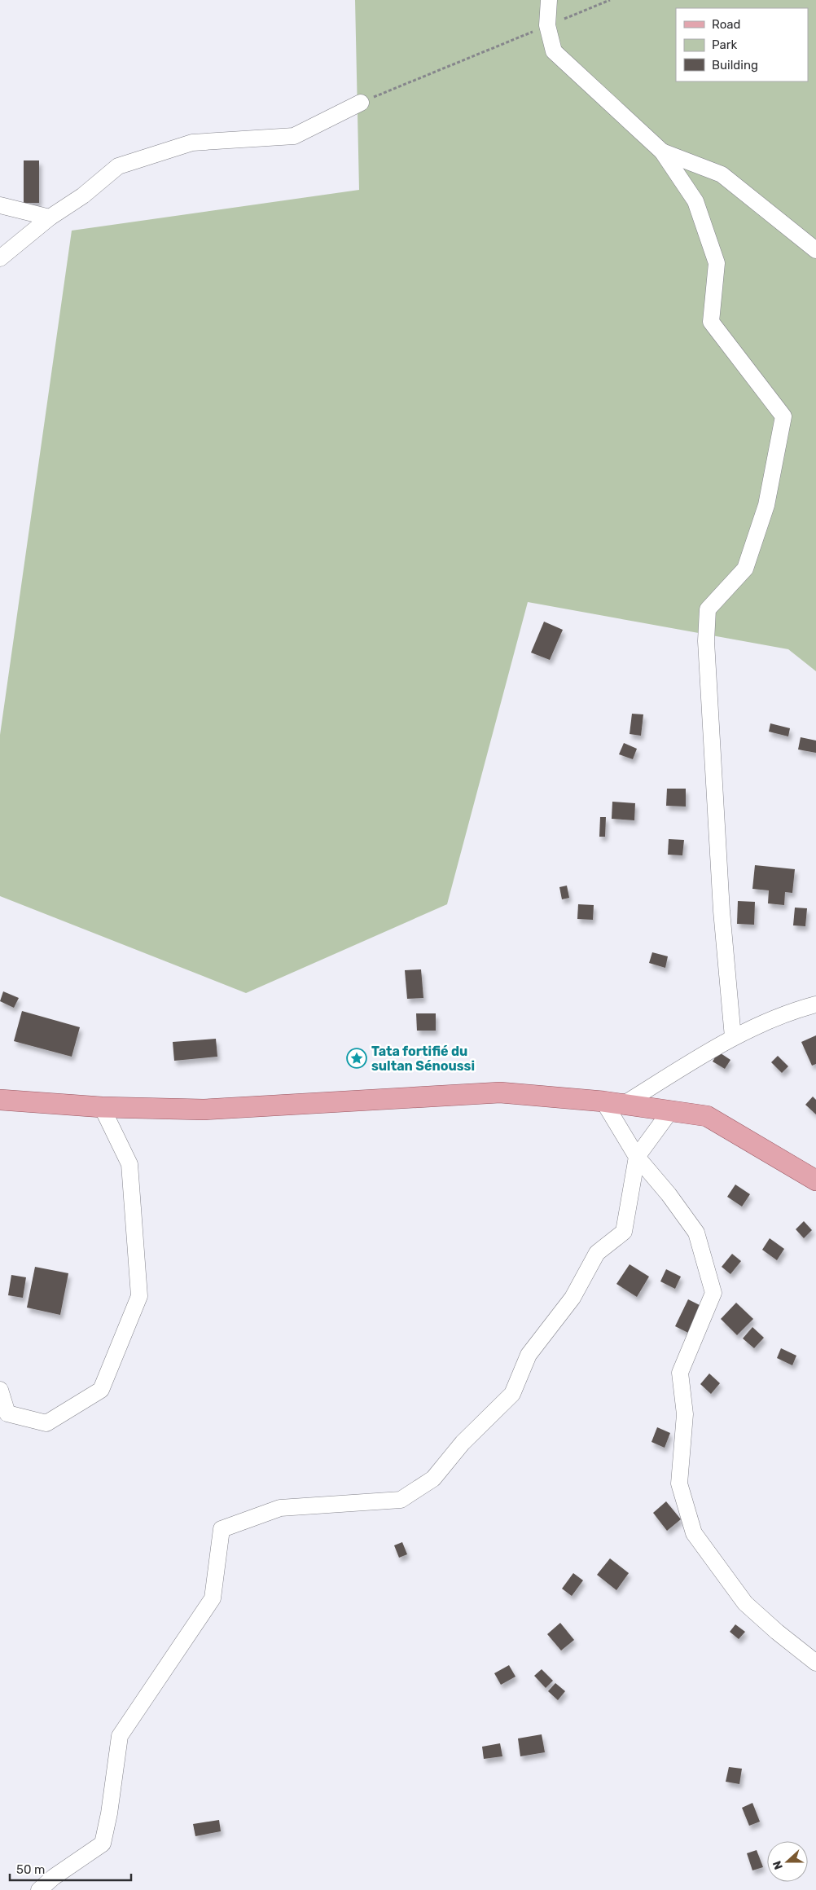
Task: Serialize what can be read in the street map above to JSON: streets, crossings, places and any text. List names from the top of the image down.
{
  "places": {
    "place": ["Tata fortifié du sultan Sénoussi"]
  },
  "legend": ["Road", "Park", "Building"],
  "scale_bar": "50 m",
  "north": "left"
}
